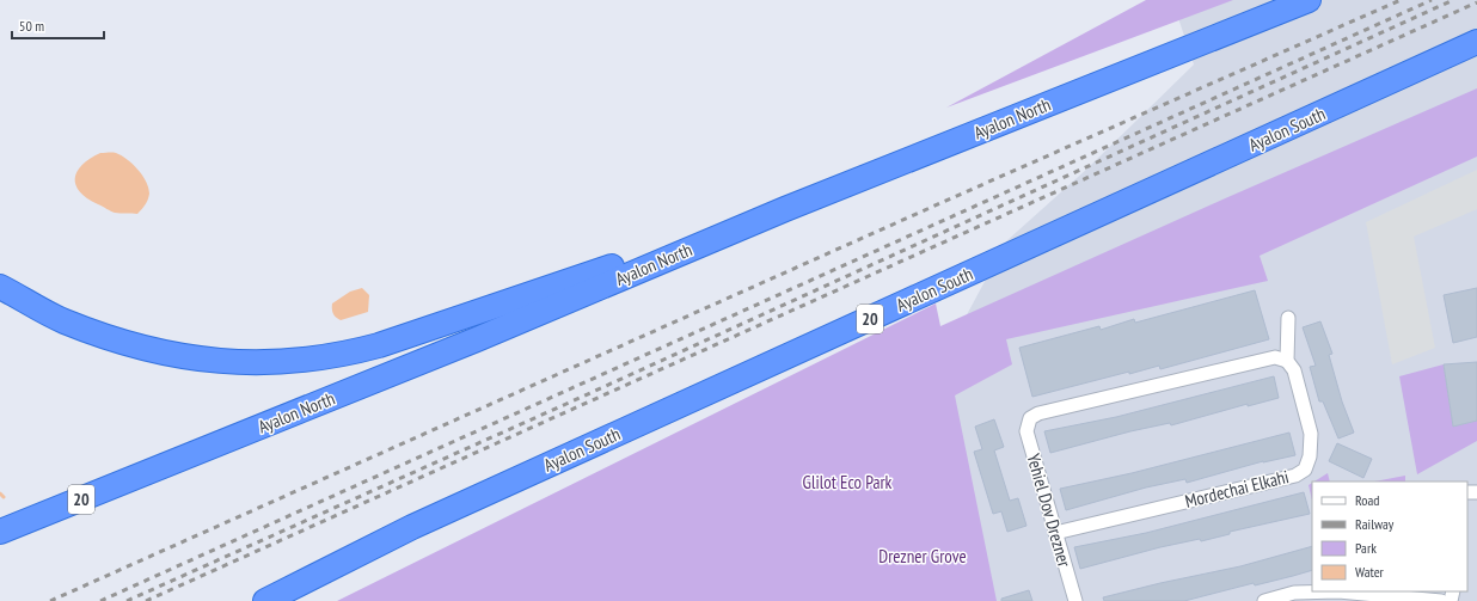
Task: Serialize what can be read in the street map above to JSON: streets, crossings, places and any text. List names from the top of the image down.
{
  "streets": {
    "highway": ["Ayalon North", "Ayalon South", "20"],
    "street": ["Mordechai Elkahi", "Yehiel Dov Drezner"]
  },
  "crossings": [
    ["Mordechai Elkahi", "Yehiel Dov Drezner"]
  ],
  "parks": ["Glilot Eco Park", "Drezner Grove"],
  "legend": [
    "Road",
    "Railway",
    "Park",
    "Water"
  ],
  "scale_bar": "50 m"
}
